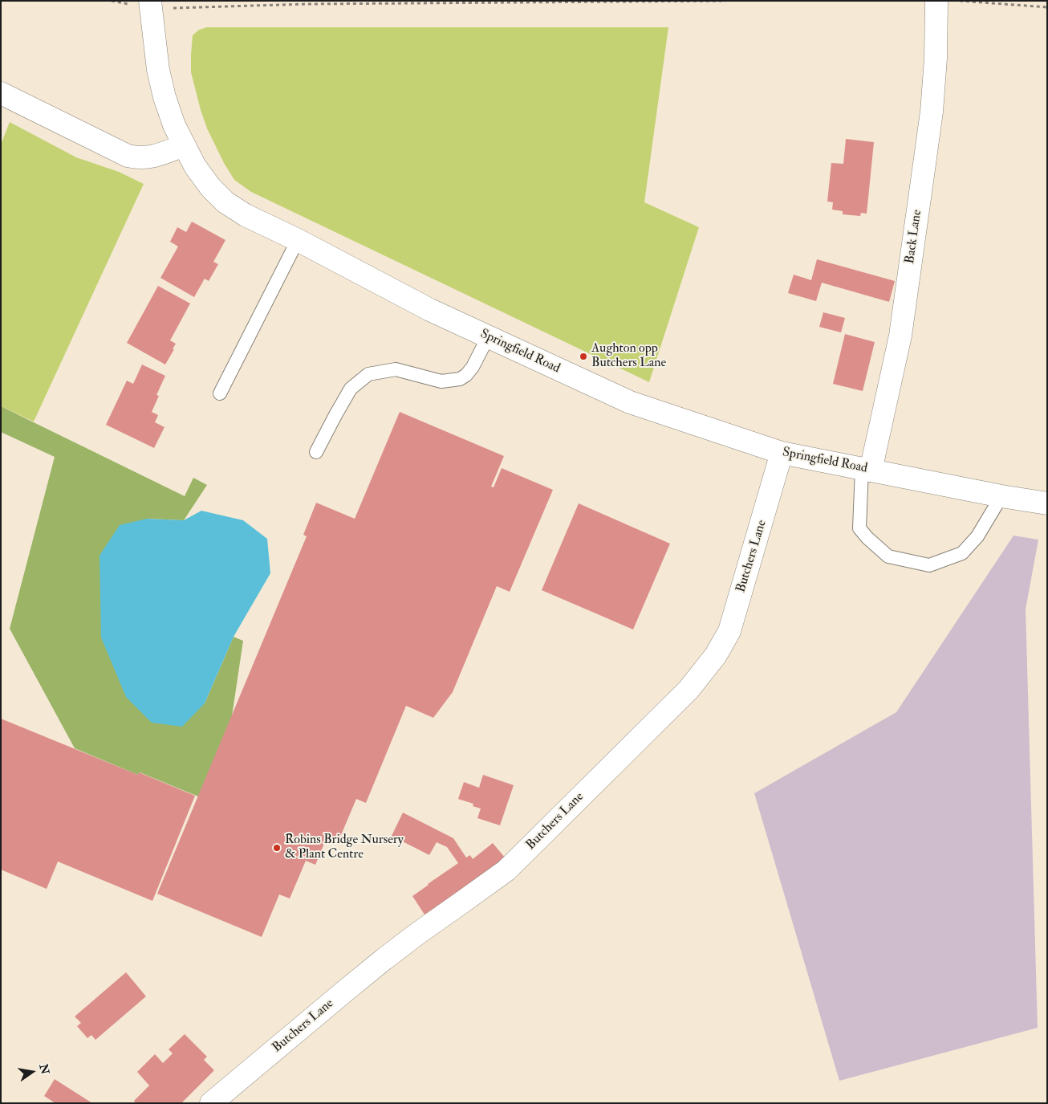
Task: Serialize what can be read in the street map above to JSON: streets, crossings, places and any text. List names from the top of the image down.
{
  "streets": {
    "street": ["Back Lane", "Springfield Road", "Butchers Lane"]
  },
  "crossings": [
    ["Back Lane", "Springfield Road"],
    ["Springfield Road", "Butchers Lane"]
  ],
  "places": ["Aughton opp Butchers Lane", "Robins Bridge Nursery & Plant Centre"],
  "north": "right"
}
